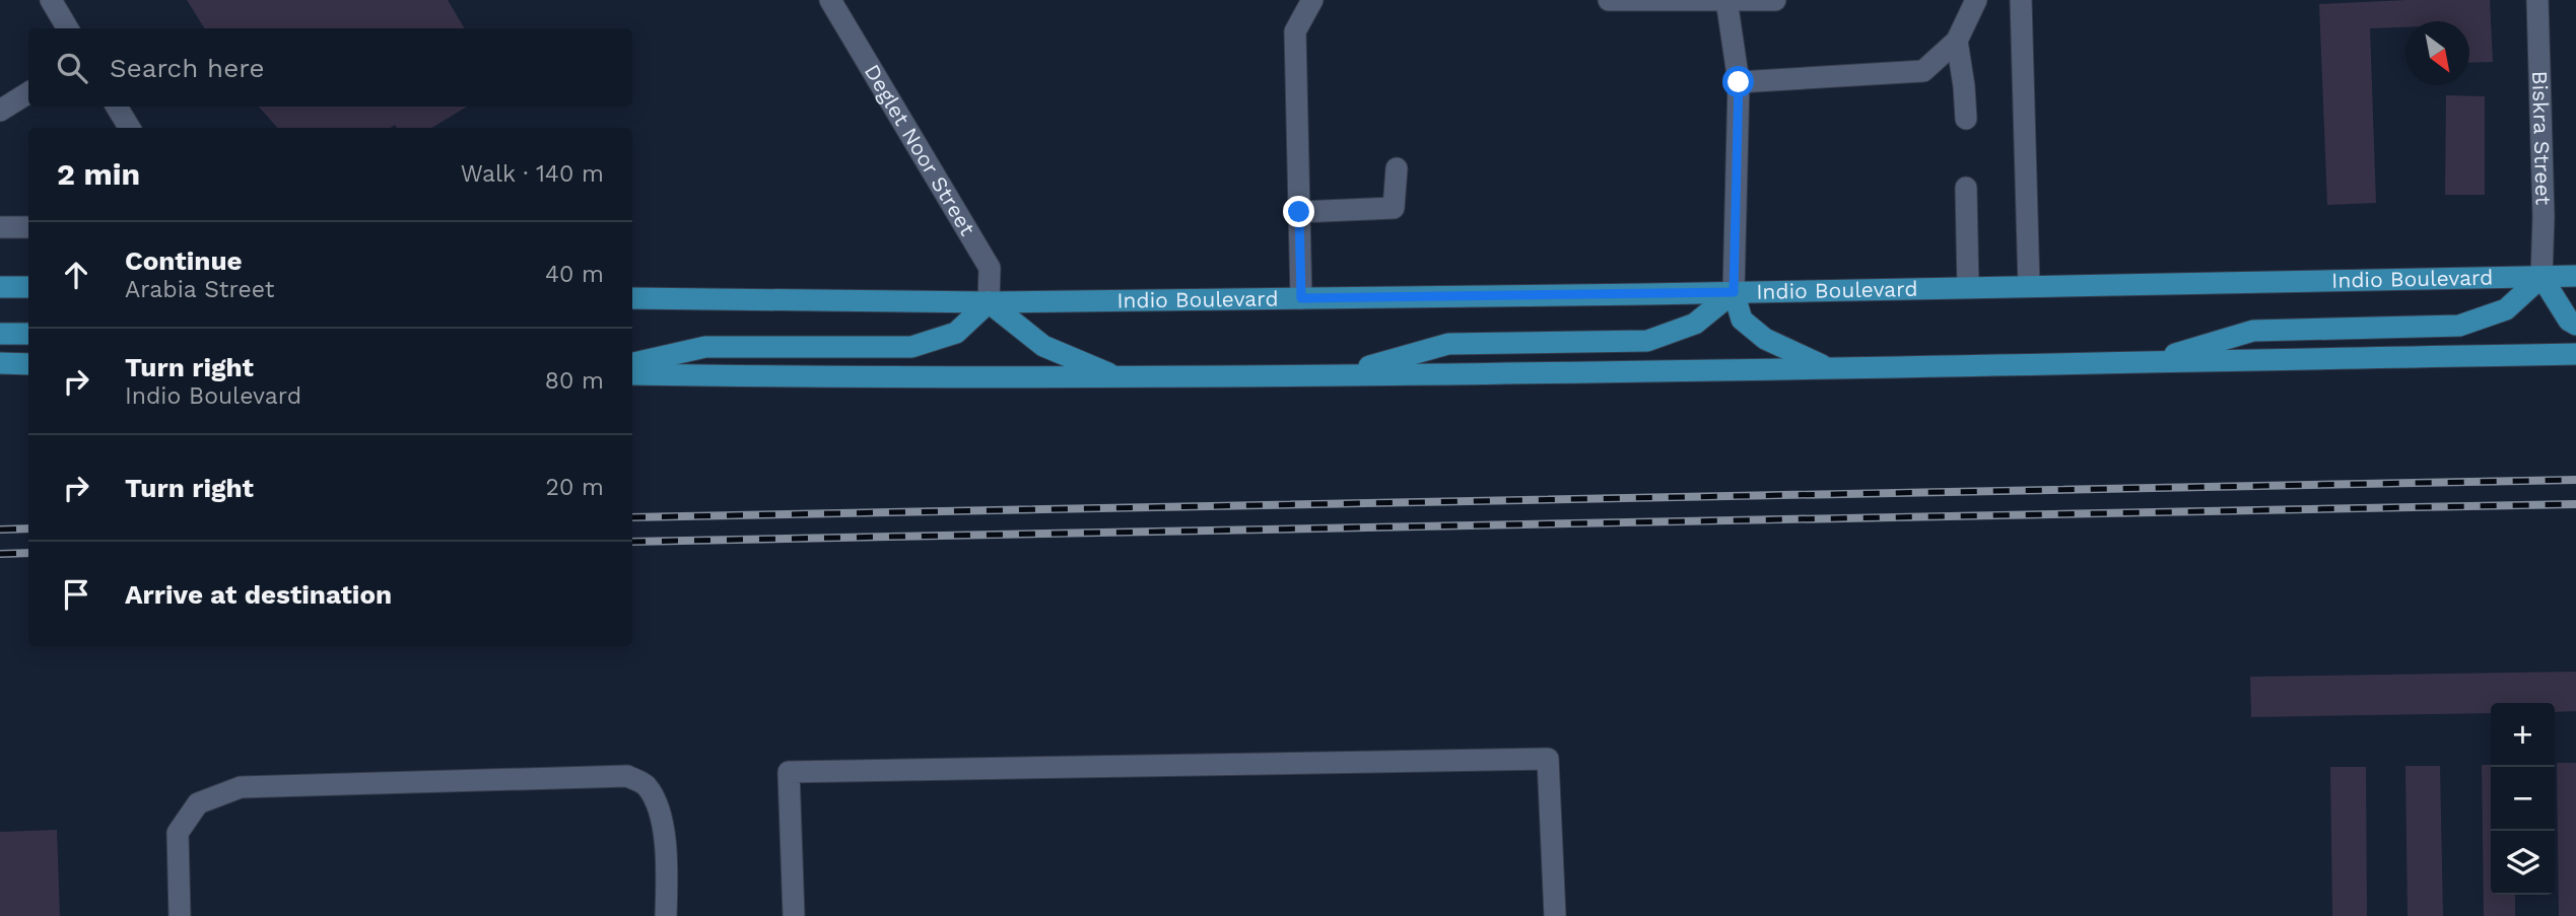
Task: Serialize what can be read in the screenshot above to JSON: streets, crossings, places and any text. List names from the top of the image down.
{
  "streets": {
    "main road": ["Indio Boulevard"],
    "street": ["Biskra Street", "Deglet Noor Street"]
  },
  "crossings": [
    ["Biskra Street", "Indio Boulevard"],
    ["Deglet Noor Street", "Indio Boulevard"]
  ],
  "north": "bottom right",
  "page": {
    "search": "Search here",
    "heading": ["2 min", "Walk · 140 m"],
    "list": [
      ["Continue", "Arabia Street", "40 m"],
      ["Turn right", "Indio Boulevard", "80 m"],
      ["Turn right", "20 m"],
      "Arrive at destination"
    ],
    "map_buttons": ["+", "−"]
  }
}
